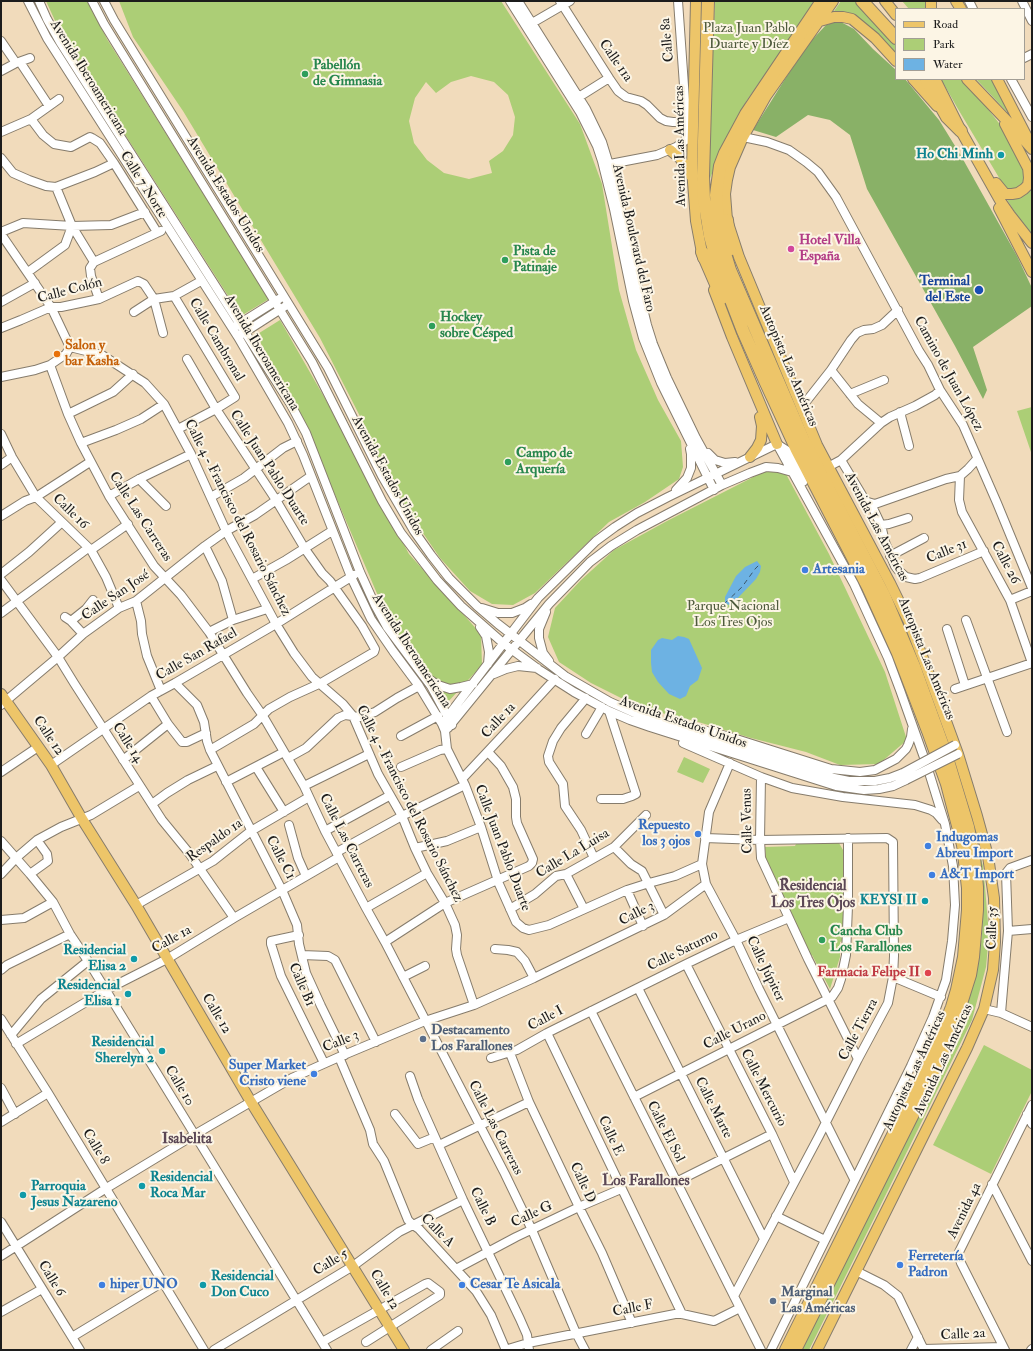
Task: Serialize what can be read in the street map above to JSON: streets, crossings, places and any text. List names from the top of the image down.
{
  "streets": {
    "highway": ["Autopista Las Américas"],
    "main road": ["Avenida Las Américas", "Calle 12"],
    "street": [
      "Calle 8a",
      "Calle 11a",
      "Avenida Iberoamericana",
      "Calle 7 Norte",
      "Avenida Estados Unidos",
      "Avenida Boulevard del Faro",
      "Calle Colón",
      "Calle Cambronal",
      "Camino de Juan López",
      "Calle Juan Pablo Duarte",
      "Calle 16",
      "Calle Las Carreras",
      "Calle 4 - Francisco del Rosario Sánchez",
      "Calle 31",
      "Calle 26",
      "Calle San José",
      "Calle San Rafael",
      "Calle 1a",
      "Calle 14",
      "Calle Venus",
      "Respaldo 1a",
      "Calle La Luisa",
      "Calle C1",
      "Calle 3",
      "Calle 35",
      "Calle Saturno",
      "Calle Júpiter",
      "Calle B1",
      "Calle I",
      "Calle Tierra",
      "Calle Urano",
      "Calle 10",
      "Calle Mercurio",
      "Calle Marte",
      "Calle El Sol",
      "Calle E",
      "Calle 8",
      "Calle D",
      "Calle B",
      "Avenida 4a",
      "Calle G",
      "Calle A",
      "Calle 5",
      "Calle 6",
      "Calle F",
      "Calle 2a"
    ]
  },
  "crossings": [
    ["Calle 8a", "Calle 11a"],
    ["Calle 8a", "Avenida Las Américas"],
    ["Avenida Iberoamericana", "Calle Juan Pablo Duarte"],
    ["Avenida Iberoamericana", "Calle San José"],
    ["Avenida Iberoamericana", "Calle San Rafael"],
    ["Avenida Las Américas", "Avenida Estados Unidos"],
    ["Avenida Las Américas", "Camino de Juan López"],
    ["Avenida Las Américas", "Calle Júpiter"],
    ["Avenida Estados Unidos", "Calle 1a"],
    ["Calle Cambronal", "Calle Juan Pablo Duarte"],
    ["Calle Juan Pablo Duarte", "Calle 4 - Francisco del Rosario Sánchez"],
    ["Calle Juan Pablo Duarte", "Calle San José"],
    ["Calle Juan Pablo Duarte", "Calle San Rafael"],
    ["Calle Juan Pablo Duarte", "Calle 1a"],
    ["Calle Juan Pablo Duarte", "Calle La Luisa"],
    ["Calle Juan Pablo Duarte", "Calle Júpiter"],
    ["Calle 16", "Calle San José"],
    ["Calle Las Carreras", "Calle San José"],
    ["Calle Las Carreras", "Calle San Rafael"],
    ["Calle Las Carreras", "Calle 1a"],
    ["Calle Las Carreras", "Respaldo 1a"],
    ["Calle Las Carreras", "Calle 3"],
    ["Calle Las Carreras", "Calle G"],
    ["Calle Las Carreras", "Calle F"],
    ["Calle 4 - Francisco del Rosario Sánchez", "Calle San José"],
    ["Calle 4 - Francisco del Rosario Sánchez", "Calle San Rafael"],
    ["Calle 4 - Francisco del Rosario Sánchez", "Calle 1a"],
    ["Calle 4 - Francisco del Rosario Sánchez", "Calle 3"],
    ["Calle 31", "Calle 26"],
    ["Calle San José", "Calle 12"],
    ["Calle San José", "Calle 14"],
    ["Calle San Rafael", "Calle 12"],
    ["Calle San Rafael", "Calle 14"],
    ["Calle San Rafael", "Calle C1"],
    ["Calle 1a", "Calle 12"],
    ["Calle 1a", "Calle 14"],
    ["Calle 1a", "Calle C1"],
    ["Calle 1a", "Calle 10"],
    ["Calle 1a", "Calle 8"],
    ["Calle 12", "Respaldo 1a"],
    ["Calle 12", "Calle 3"],
    ["Calle 12", "Calle 5"],
    ["Calle 14", "Respaldo 1a"],
    ["Calle Venus", "Calle Saturno"],
    ["Calle Venus", "Calle Tierra"],
    ["Calle Venus", "Calle Urano"],
    ["Respaldo 1a", "Calle C1"],
    ["Calle C1", "Calle 3"],
    ["Calle C1", "Calle B1"],
    ["Calle C1", "Calle A"],
    ["Calle 3", "Calle Júpiter"],
    ["Calle 3", "Calle B1"],
    ["Calle 3", "Calle 10"],
    ["Calle 3", "Calle 8"],
    ["Calle 3", "Calle A"],
    ["Calle 3", "Calle 6"],
    ["Calle Saturno", "Calle Júpiter"],
    ["Calle Saturno", "Calle I"],
    ["Calle Saturno", "Calle Mercurio"],
    ["Calle Saturno", "Calle Marte"],
    ["Calle Saturno", "Calle El Sol"],
    ["Calle Júpiter", "Calle Tierra"],
    ["Calle Júpiter", "Calle Urano"],
    ["Calle I", "Calle El Sol"],
    ["Calle I", "Calle E"],
    ["Calle I", "Calle D"],
    ["Calle Tierra", "Calle Urano"],
    ["Calle Tierra", "Calle Mercurio"],
    ["Calle Tierra", "Calle Marte"],
    ["Calle Tierra", "Calle El Sol"],
    ["Calle Urano", "Calle Mercurio"],
    ["Calle Urano", "Calle Marte"],
    ["Calle Urano", "Calle El Sol"],
    ["Calle 10", "Calle 5"],
    ["Calle El Sol", "Calle F"],
    ["Calle E", "Calle G"],
    ["Calle E", "Calle F"],
    ["Calle D", "Calle G"],
    ["Calle D", "Calle F"],
    ["Calle B", "Calle G"],
    ["Calle B", "Calle A"],
    ["Calle B", "Calle 5"],
    ["Calle B", "Calle F"],
    ["Avenida 4a", "Calle 2a"],
    ["Calle G", "Calle A"],
    ["Calle A", "Calle 5"],
    ["Calle A", "Calle F"]
  ],
  "districts": ["Residencial Los Tres Ojos", "Isabelita", "Los Farallones"],
  "parks": ["Plaza Juan Pablo Duarte y Díez", "Parque Nacional Los Tres Ojos"],
  "places": [
    "Pabellón de Gimnasia",
    "Ho Chi Minh",
    "Hotel Villa España",
    "Pista de Patinaje",
    "Terminal del Este",
    "Hockey sobre Césped",
    "Salon y bar Kasha",
    "Campo de Arquería",
    "Artesania",
    "Repuesto los 3 ojos",
    "Indugomas Abreu Import",
    "A&T Import",
    "KEYSI II",
    "Cancha Club Los Farallones",
    "Residencial Elisa 2",
    "Farmacia Felipe II",
    "Residencial Elisa 1",
    "Destacamento Los Farallones",
    "Residencial Sherelyn 2",
    "Super Market Cristo viene",
    "Residencial Roca Mar",
    "Parroquia Jesus Nazareno",
    "Ferretería Padron",
    "hiper UNO",
    "Residencial Don Cuco",
    "Cesar Te Asicala",
    "Marginal Las Américas"
  ],
  "legend": ["Road", "Park", "Water"]
}
